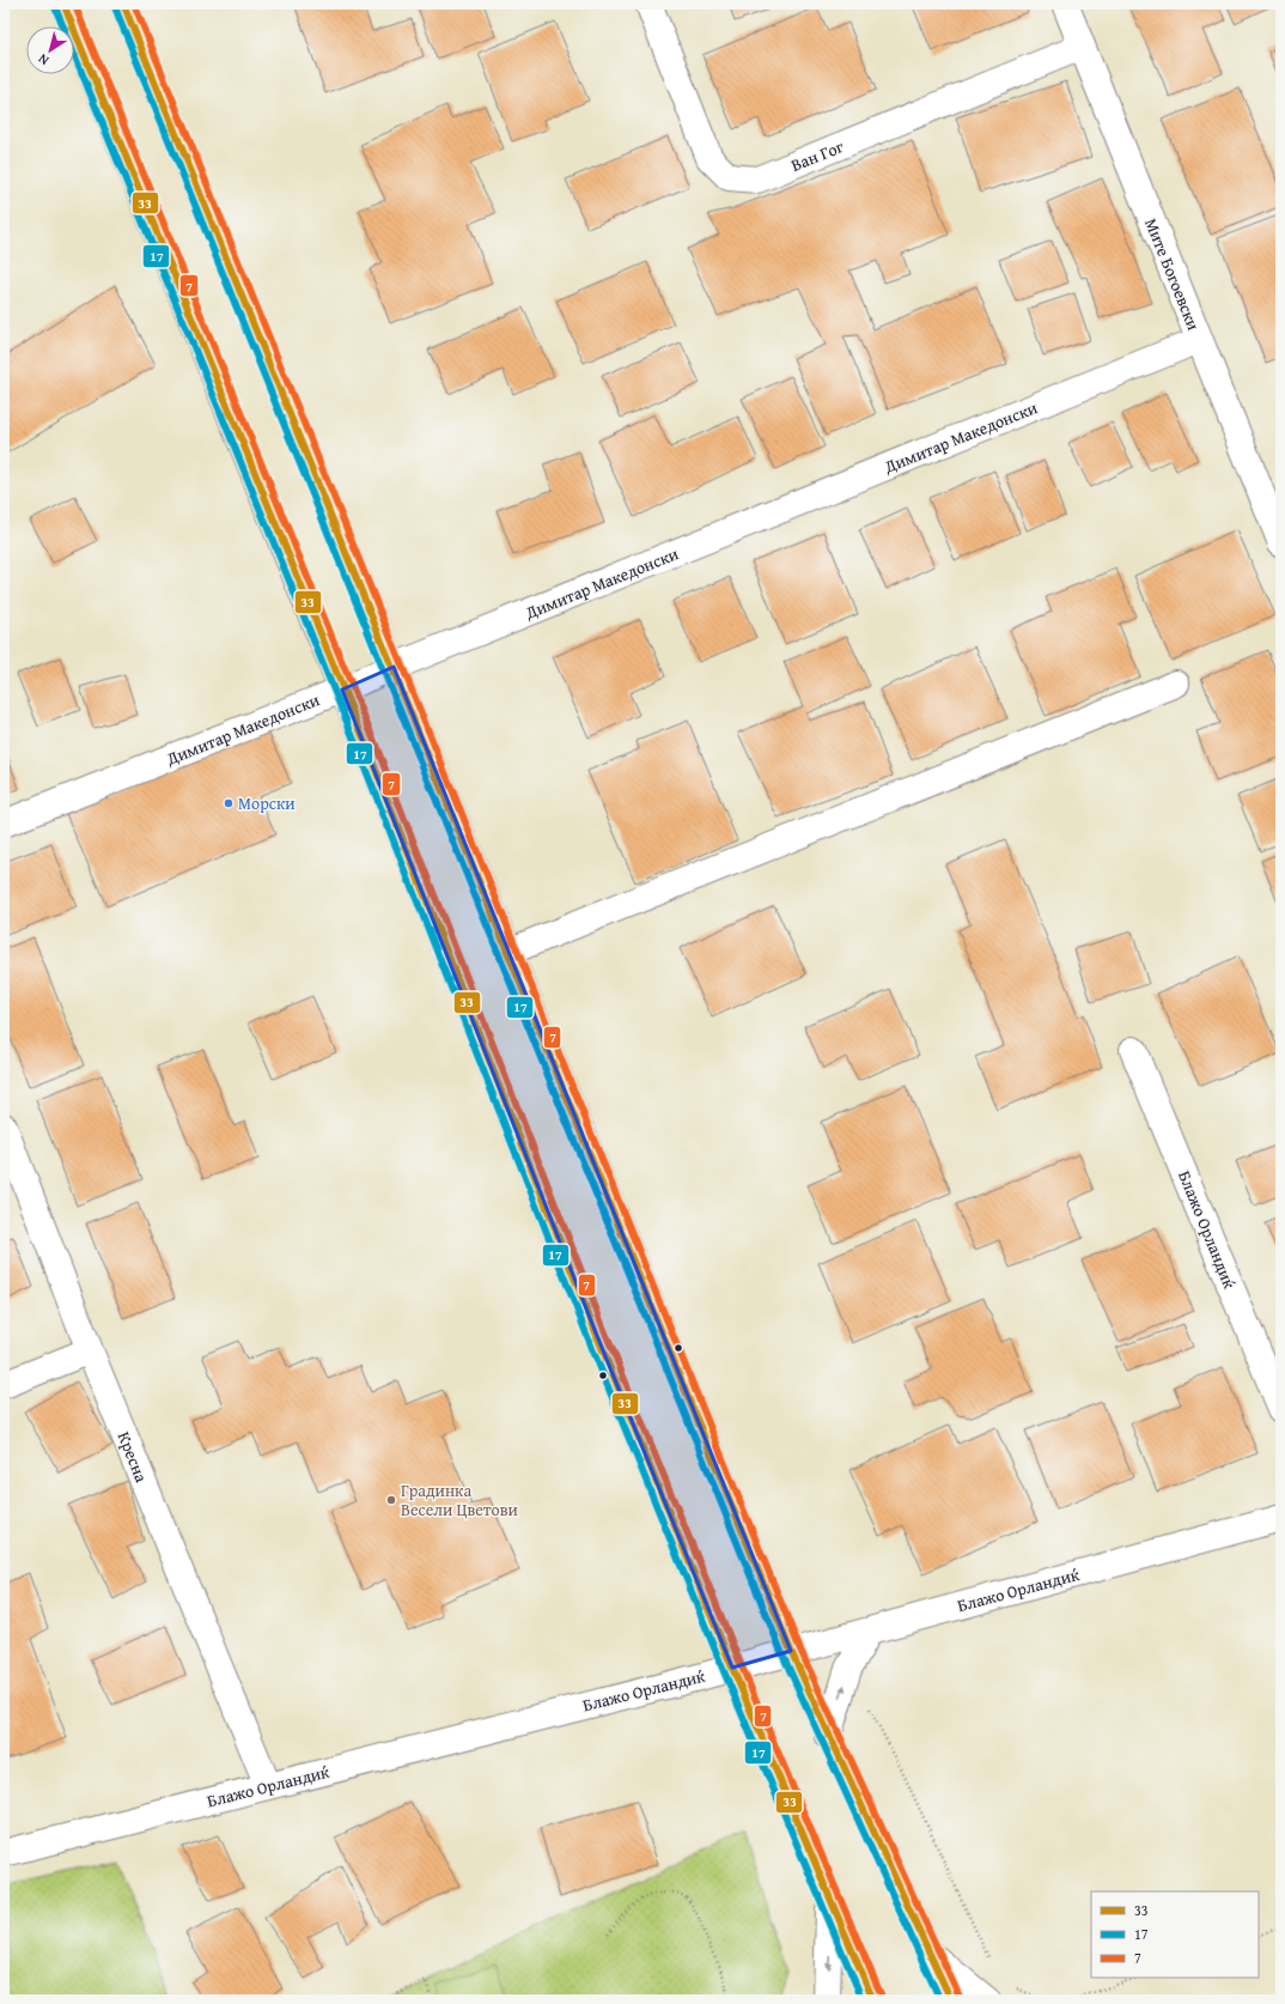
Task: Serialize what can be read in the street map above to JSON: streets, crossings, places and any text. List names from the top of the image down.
{
  "streets": {
    "street": [
      "Ван Гог",
      "Мите Богоевски",
      "Димитар Македонски",
      "Блажо Орландиќ",
      "Кресна"
    ]
  },
  "crossings": [
    ["Ван Гог", "Мите Богоевски"],
    ["Мите Богоевски", "Димитар Македонски"],
    ["Блажо Орландиќ", "Кресна"]
  ],
  "places": ["Морски", "Градинка Весели Цветови"],
  "lines": ["transit line 33", "transit line 7", "transit line 17"],
  "legend": ["33", "17", "7"],
  "north": "bottom left"
}
